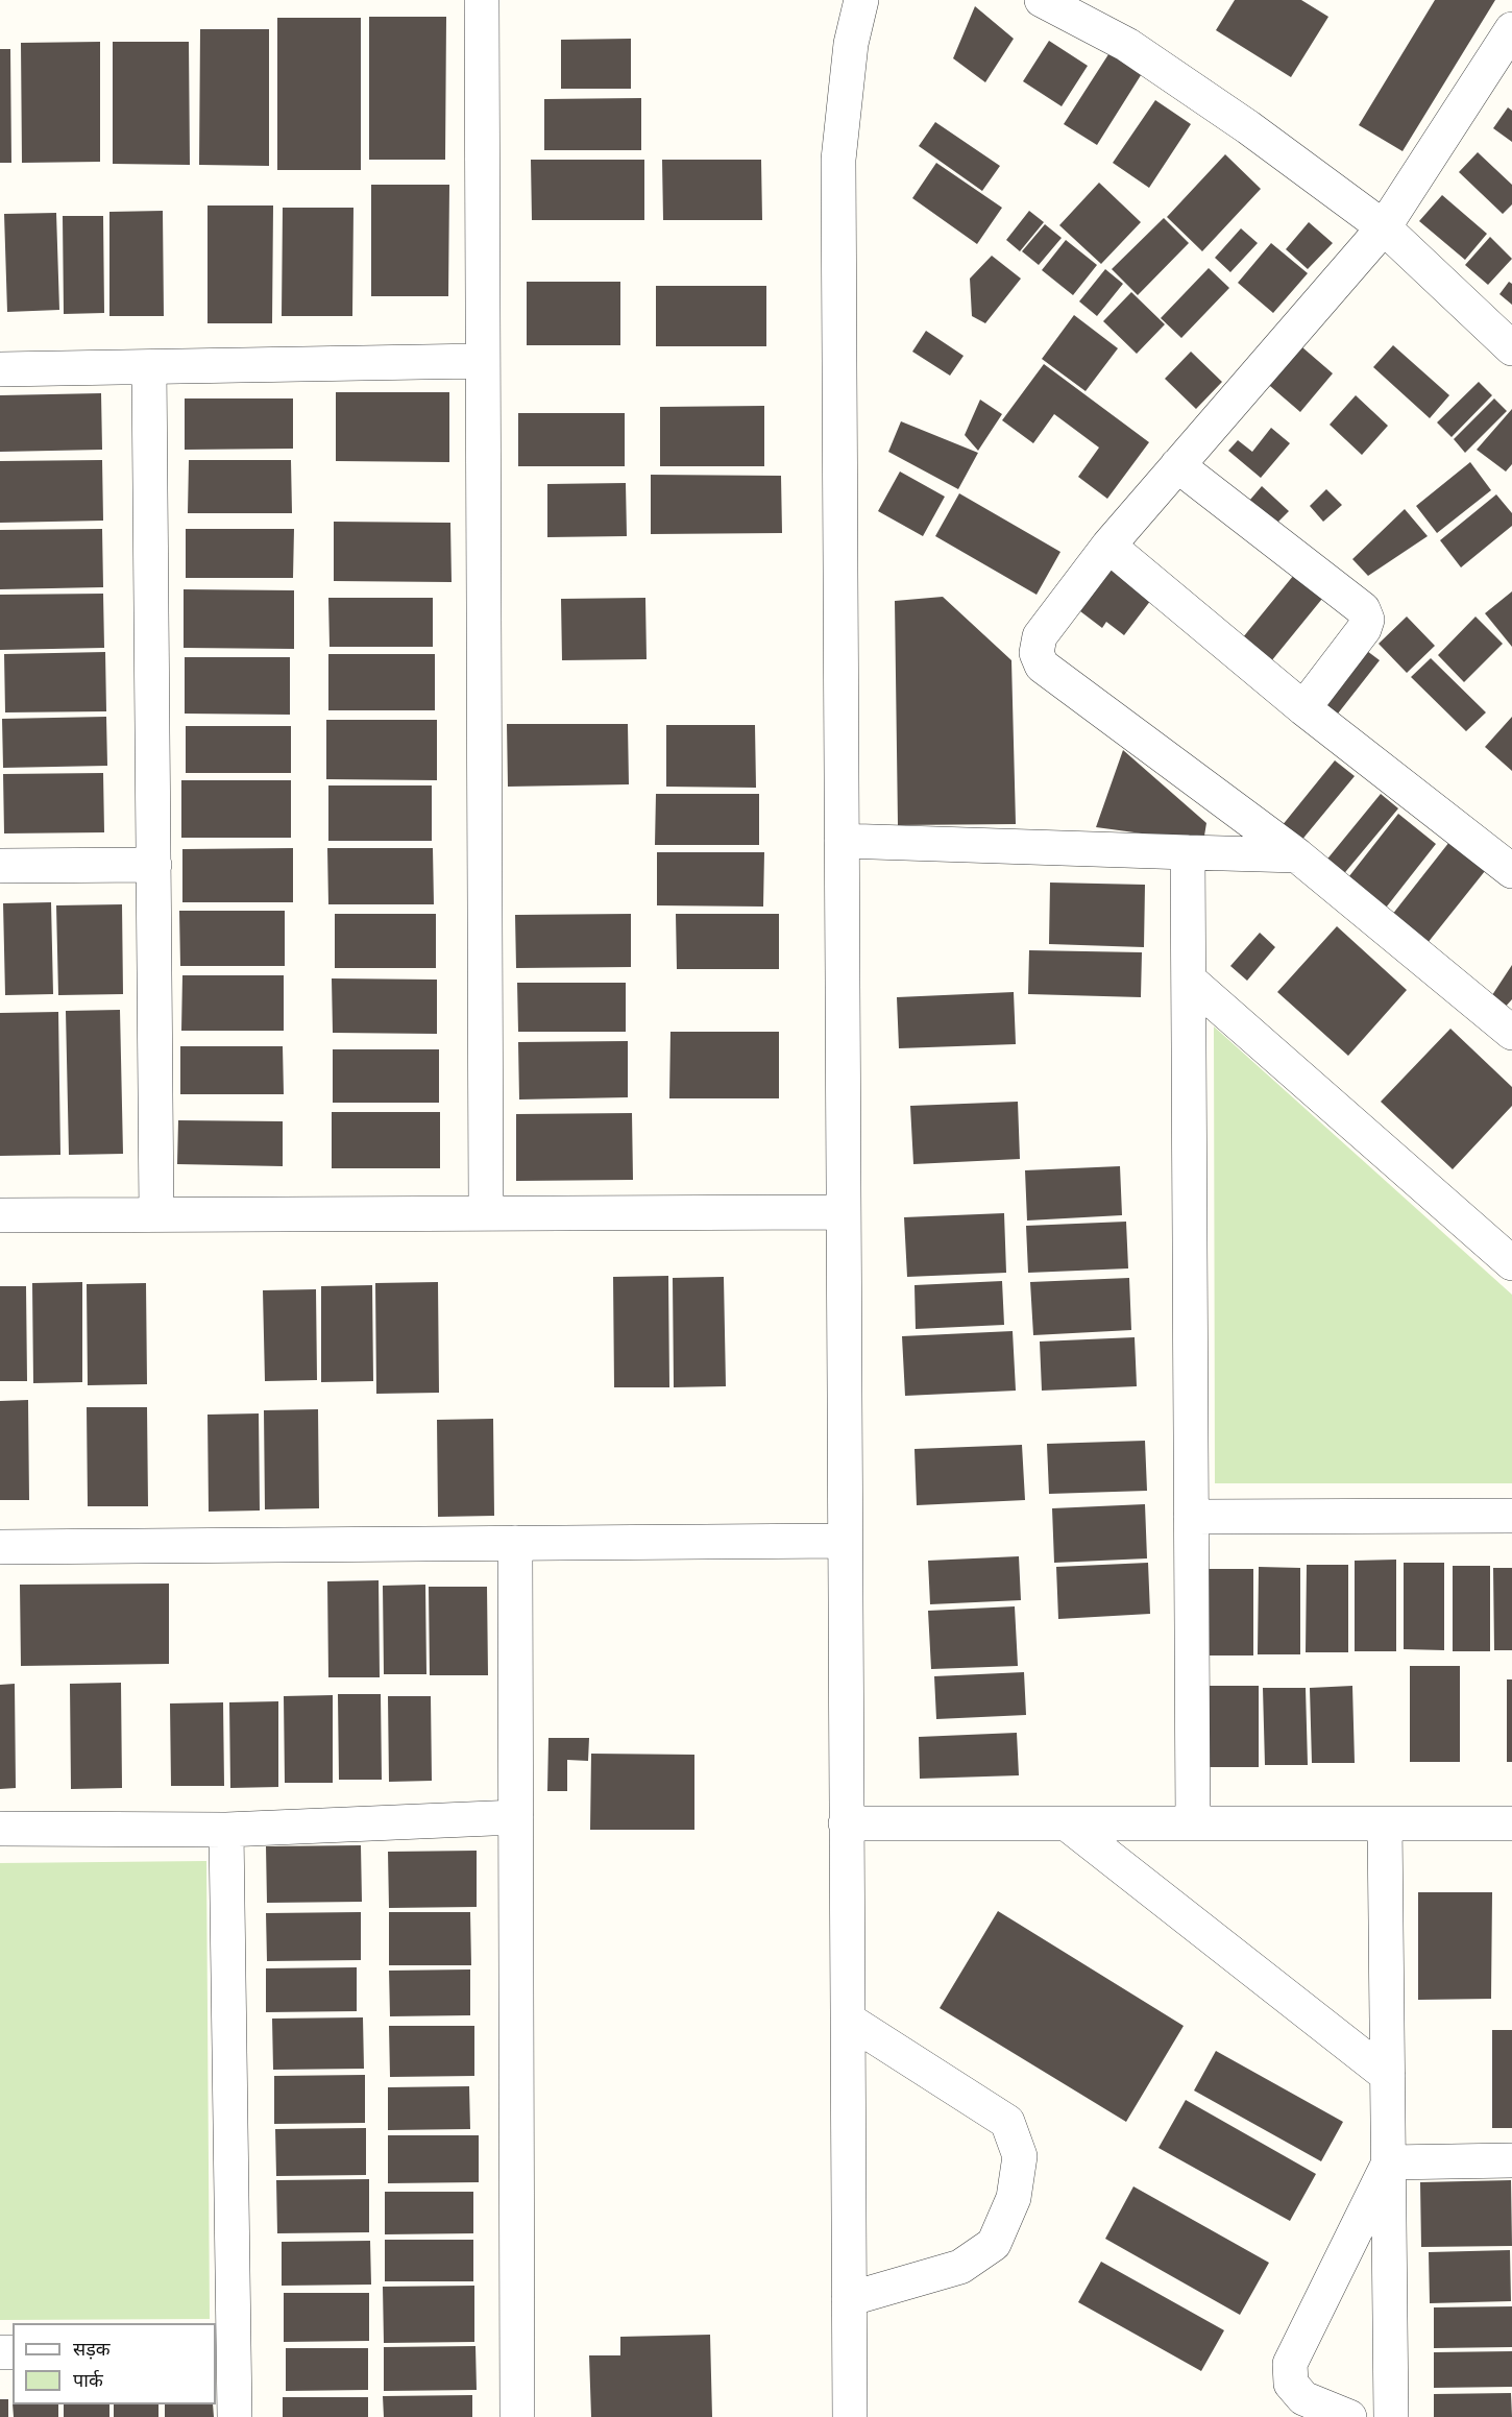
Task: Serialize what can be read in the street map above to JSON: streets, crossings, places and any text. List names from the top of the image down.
{
  "legend": ["सड़क", "पार्क"]
}
